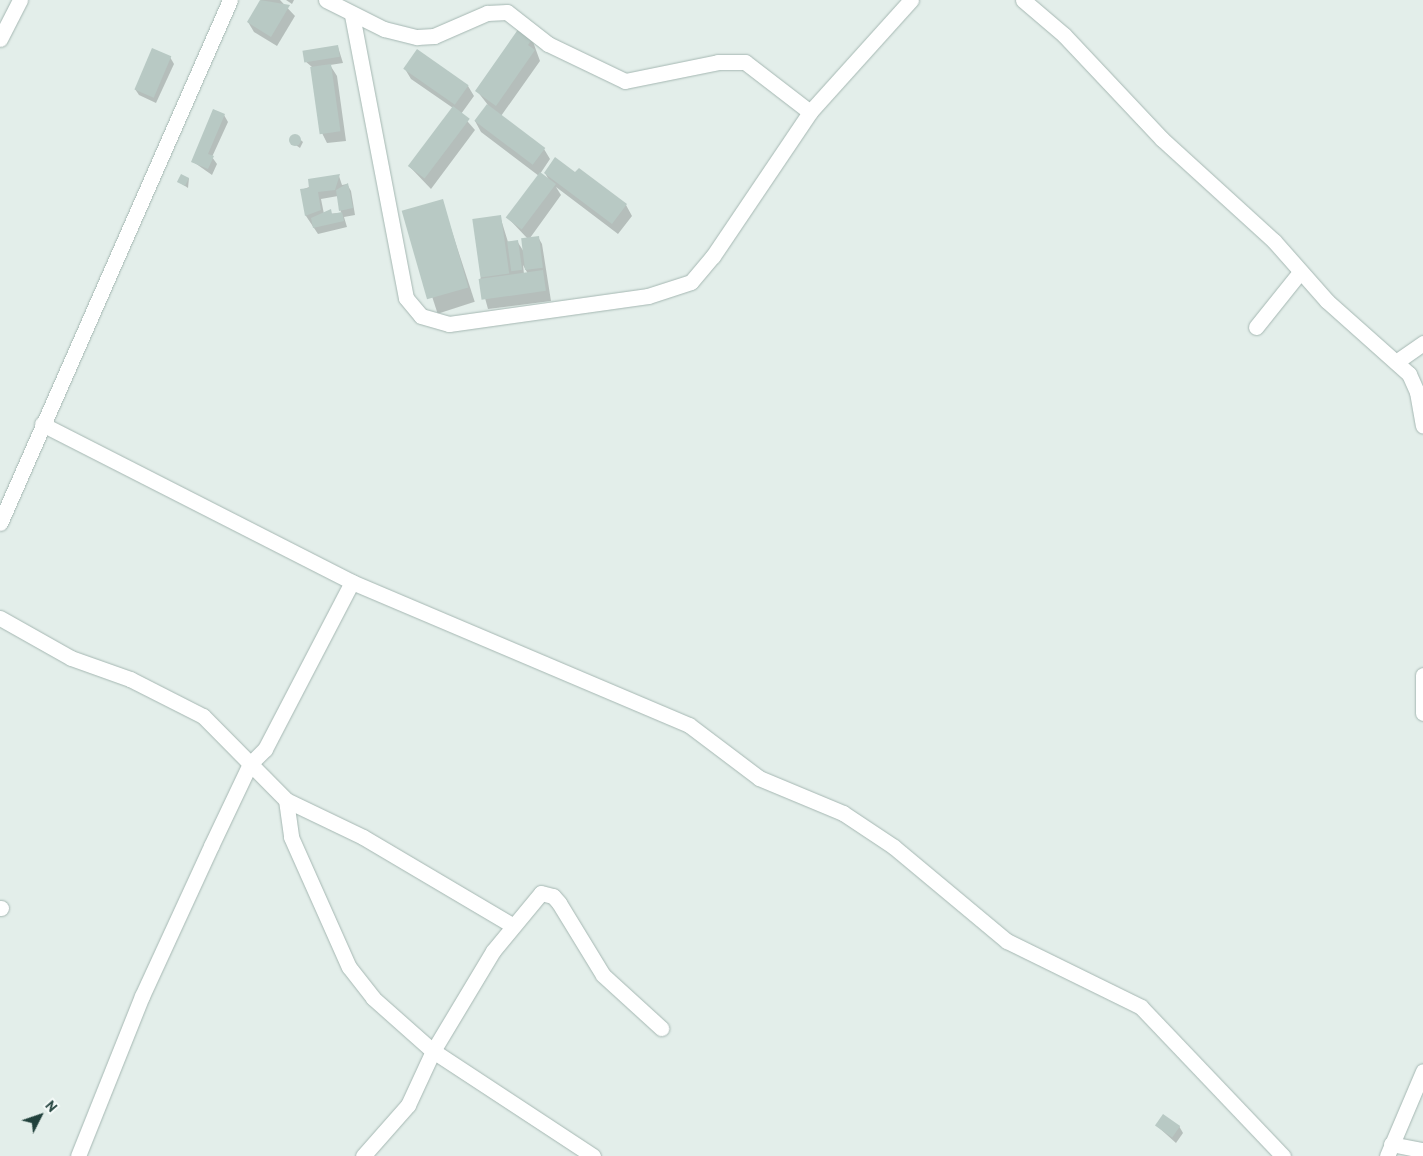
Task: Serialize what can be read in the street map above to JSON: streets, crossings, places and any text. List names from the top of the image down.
{
  "north": "top right"
}
